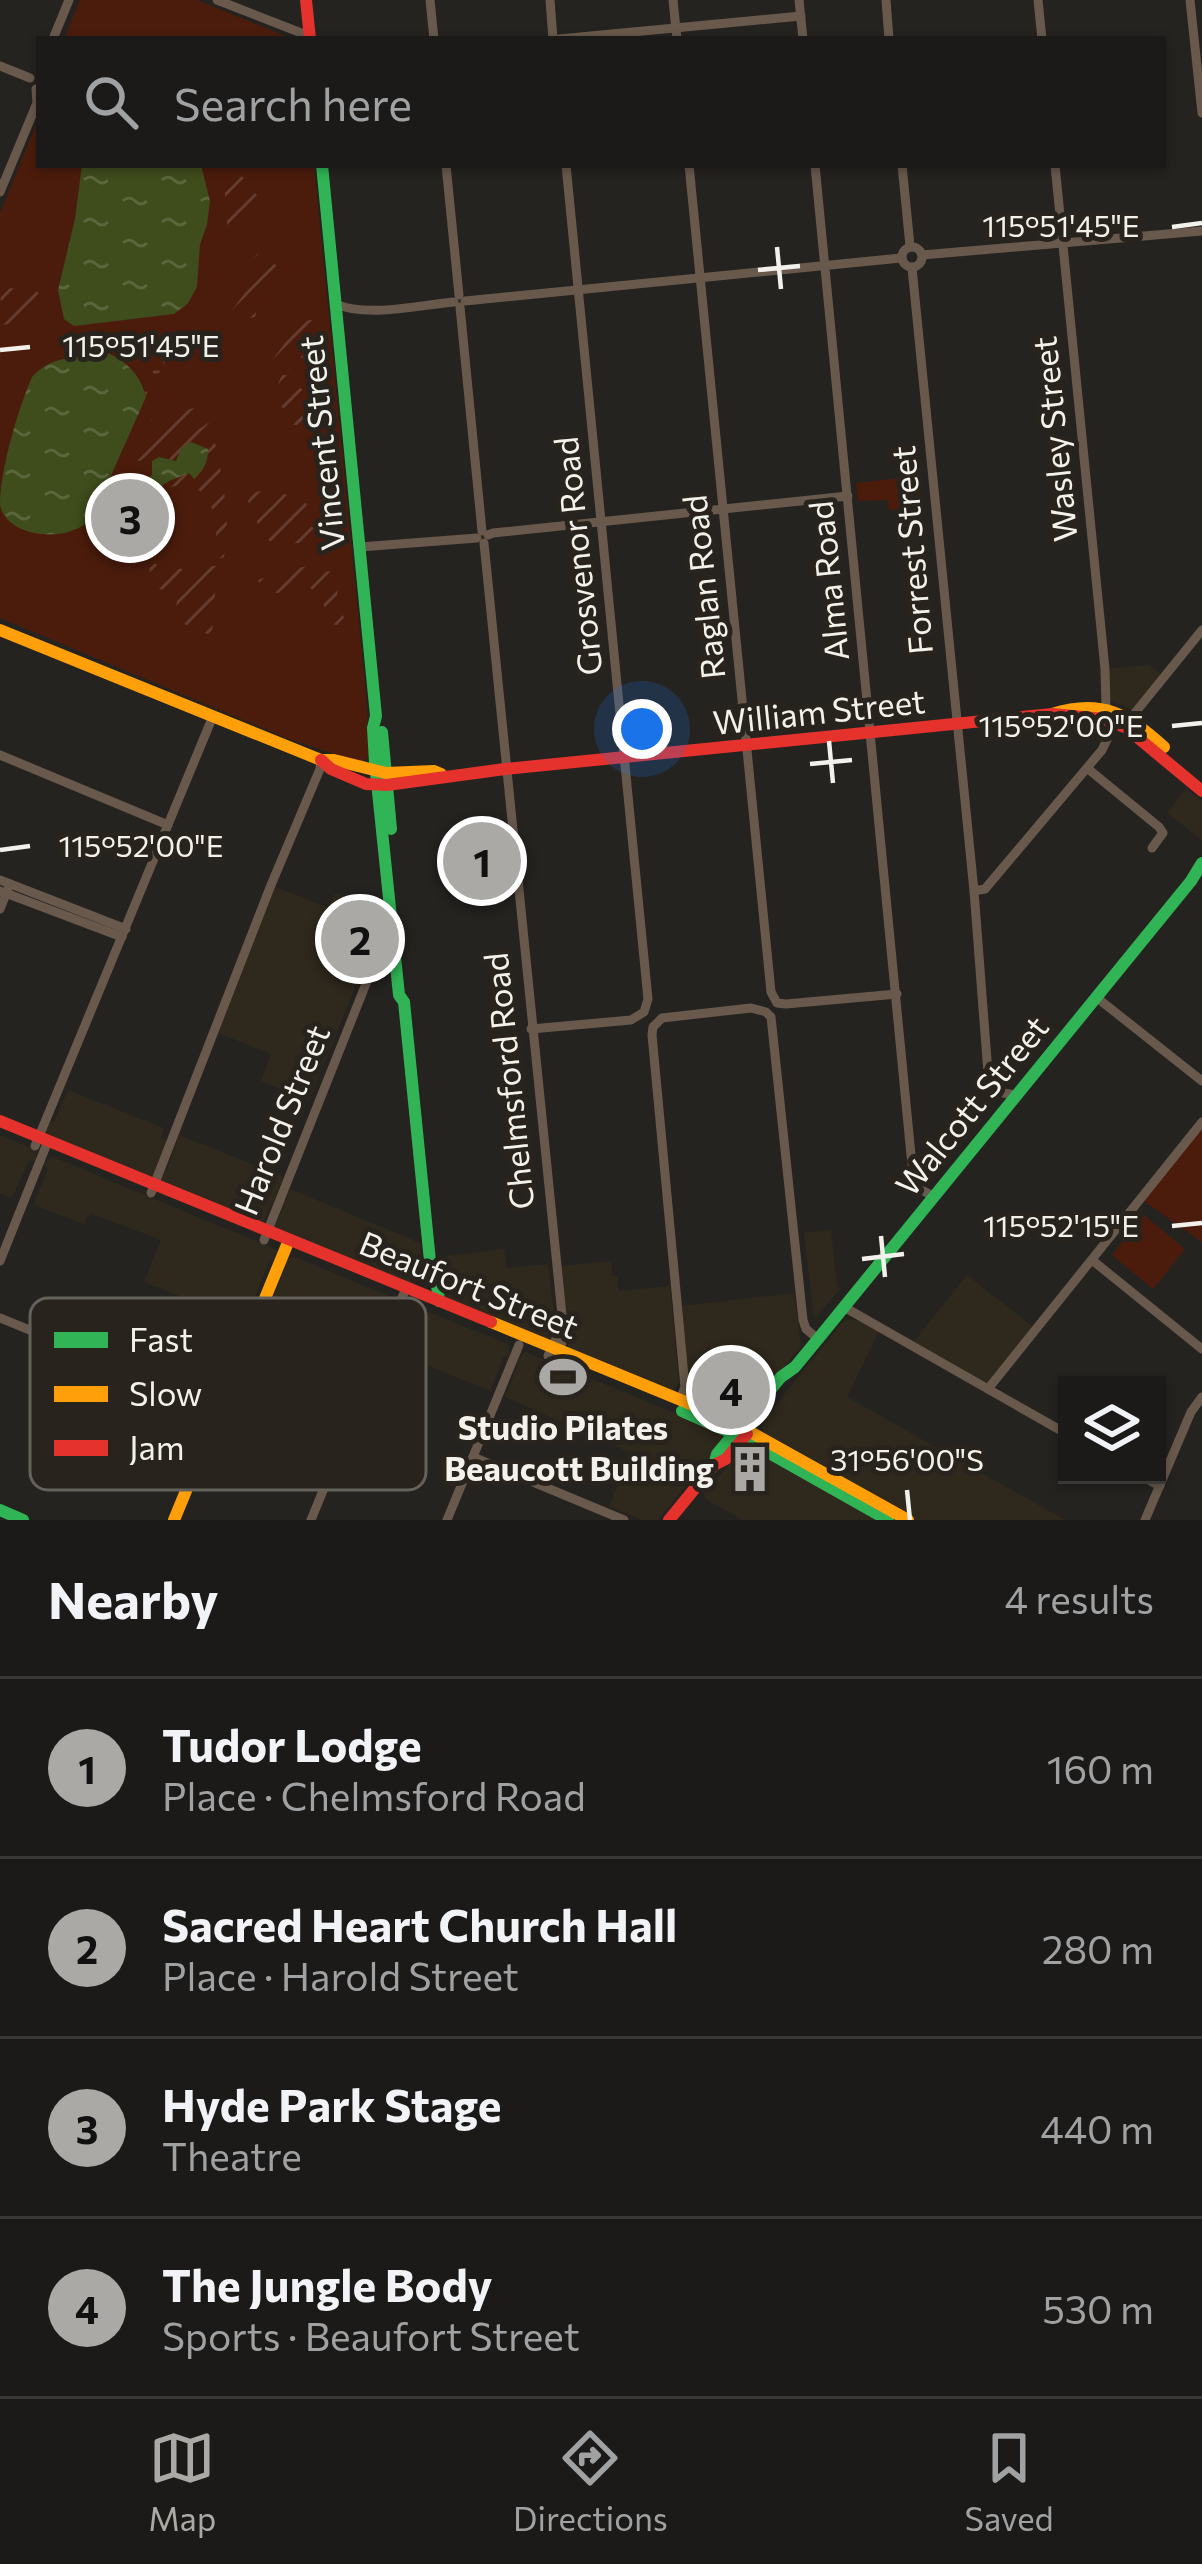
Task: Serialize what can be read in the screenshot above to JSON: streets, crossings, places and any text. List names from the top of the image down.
{
  "streets": {
    "main road": [
      "Vincent Street",
      "William Street",
      "Walcott Street",
      "Harold Street",
      "Beaufort Street"
    ],
    "street": [
      "Wasley Street",
      "Forrest Street",
      "Grosvenor Road",
      "Alma Road",
      "Raglan Road",
      "Chelmsford Road"
    ]
  },
  "crossings": [
    ["Wasley Street", "William Street"],
    ["Vincent Street", "William Street"],
    ["Vincent Street", "Harold Street"],
    ["Vincent Street", "Beaufort Street"],
    ["Forrest Street", "William Street"],
    ["Forrest Street", "Walcott Street"],
    ["Grosvenor Road", "William Street"],
    ["Grosvenor Road", "Chelmsford Road"],
    ["Alma Road", "Raglan Road"],
    ["Alma Road", "William Street"],
    ["Alma Road", "Walcott Street"],
    ["Raglan Road", "William Street"],
    ["William Street", "Chelmsford Road"],
    ["Chelmsford Road", "Beaufort Street"],
    ["Walcott Street", "Beaufort Street"],
    ["Harold Street", "Beaufort Street"]
  ],
  "places": {
    "sports": ["Studio Pilates"],
    "building": ["Beaucott Building"]
  },
  "legend": ["Fast", "Slow", "Jam"],
  "page": {
    "search": "Search here",
    "pins": [
      "3",
      "1",
      "2",
      "4"
    ],
    "heading": ["Nearby", "4 results"],
    "list": [
      {
        "mark": "1",
        "name": "Tudor Lodge",
        "note": "Place · Chelmsford Road",
        "value": "160 m"
      },
      {
        "mark": "2",
        "name": "Sacred Heart Church Hall",
        "note": "Place · Harold Street",
        "value": "280 m"
      },
      {
        "mark": "3",
        "name": "Hyde Park Stage",
        "note": "Theatre",
        "value": "440 m"
      },
      {
        "mark": "4",
        "name": "The Jungle Body",
        "note": "Sports · Beaufort Street",
        "value": "530 m"
      }
    ],
    "nav": ["Map", "Directions", "Saved"]
  },
  "coordinates": [
    "115°51'45\"E",
    "115°52'00\"E",
    "115°52'15\"E",
    "31°56'00\"S"
  ]
}
